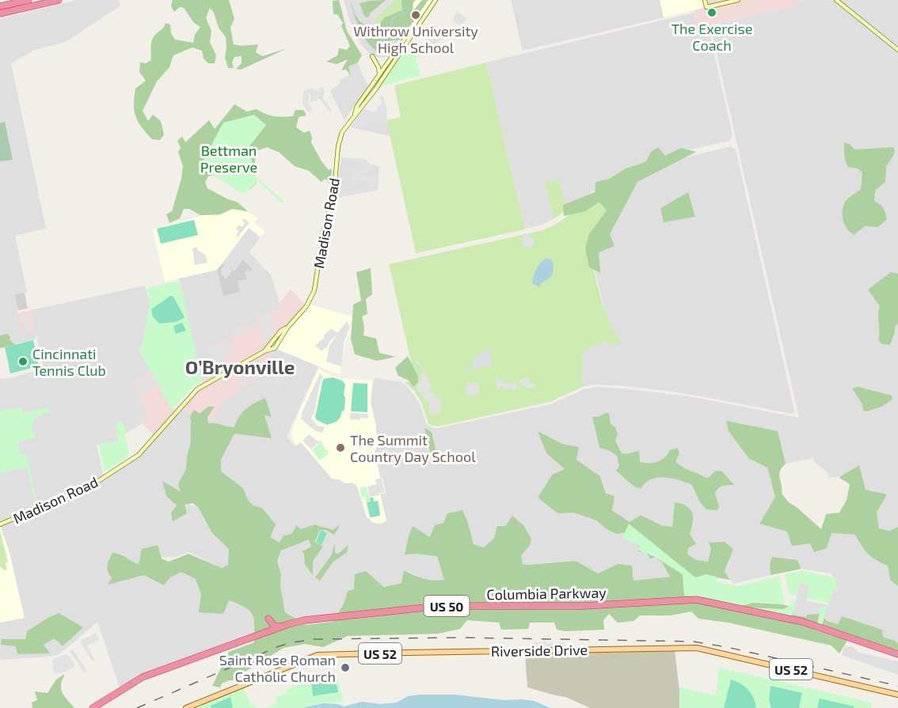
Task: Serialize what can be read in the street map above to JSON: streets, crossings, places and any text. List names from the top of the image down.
{
  "streets": {
    "highway": ["Columbia Parkway", "US 50"],
    "main road": ["Madison Road", "Riverside Drive", "US 52"]
  },
  "districts": ["O’Bryonville"],
  "parks": ["Bettman Preserve"],
  "places": [
    "The Exercise Coach",
    "Withrow University High School",
    "Cincinnati Tennis Club",
    "The Summit Country Day School",
    "Saint Rose Roman Catholic Church"
  ]
}
